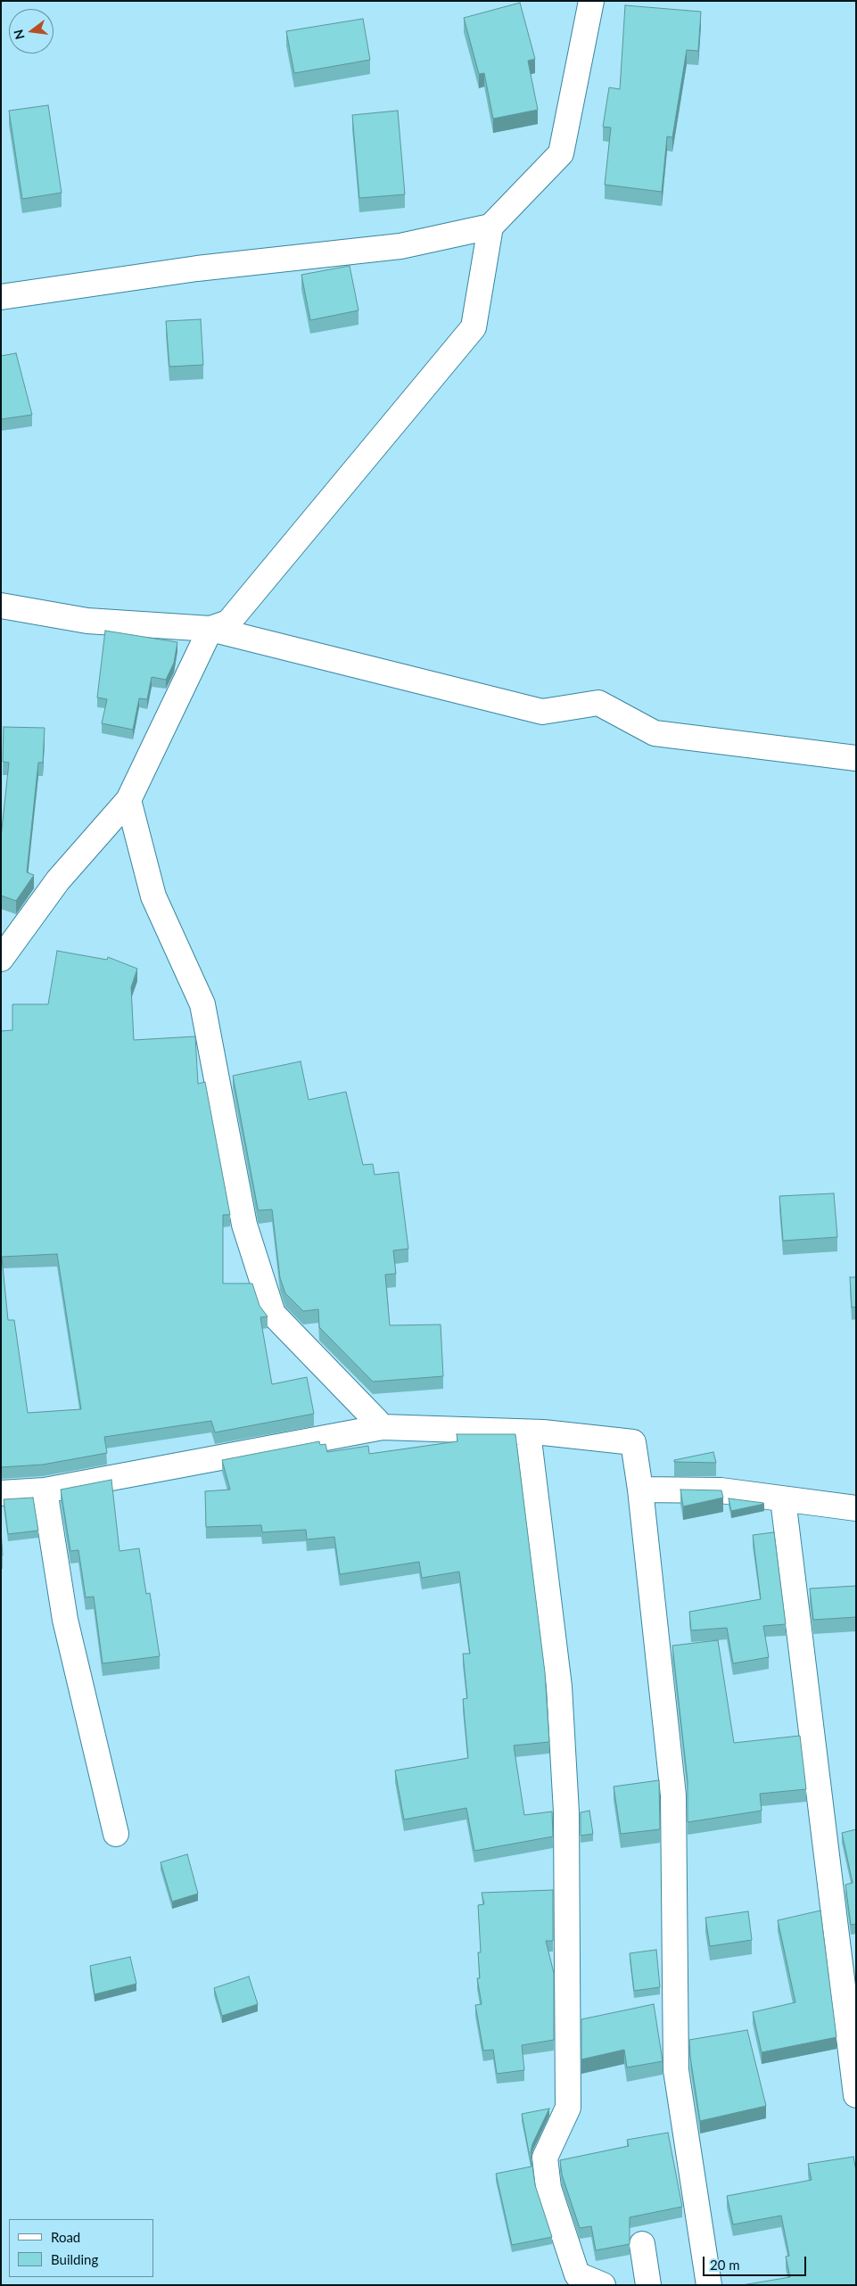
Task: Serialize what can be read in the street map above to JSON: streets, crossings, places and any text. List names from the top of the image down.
{
  "legend": ["Road", "Building"],
  "scale_bar": "20 m",
  "north": "left"
}
